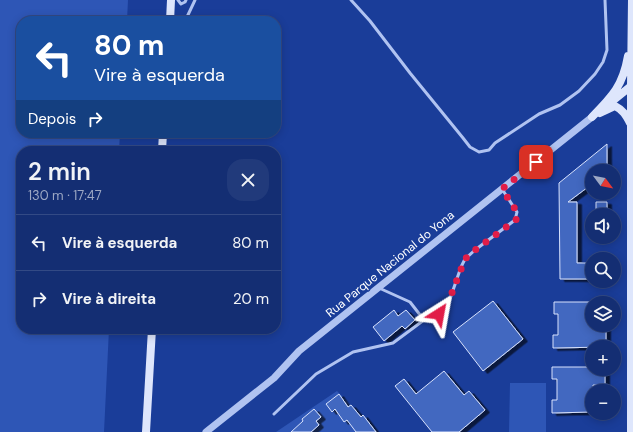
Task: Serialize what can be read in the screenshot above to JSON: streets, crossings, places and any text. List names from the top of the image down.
{
  "streets": {
    "street": ["Rua Parque Nacional do Yona"]
  },
  "north": "bottom right",
  "page": {
    "turn": ["80 m", "Vire à esquerda"],
    "then": "Depois",
    "heading": ["2 min", "130 m · 17:47"],
    "map_buttons": ["+", "−"],
    "list": [
      {
        "name": "Vire à esquerda",
        "value": "80 m"
      },
      {
        "name": "Vire à direita",
        "value": "20 m"
      }
    ]
  }
}
